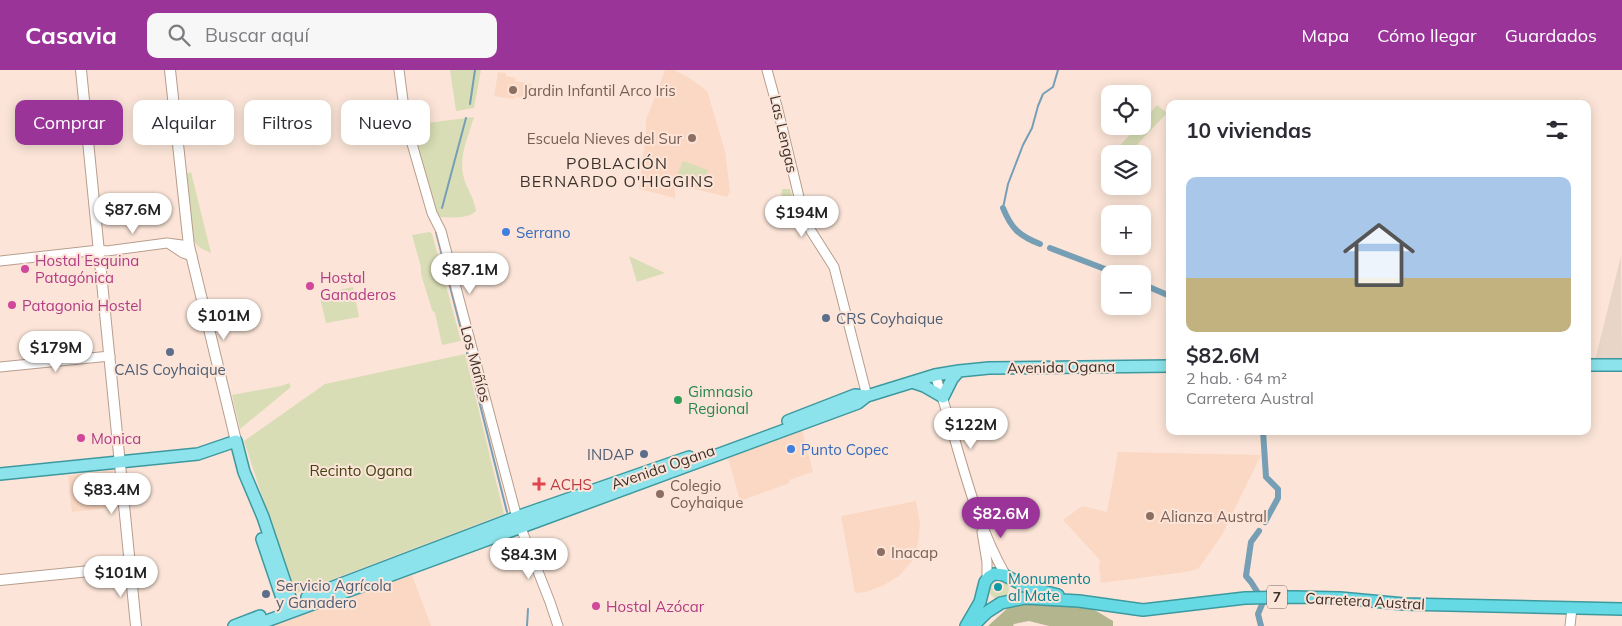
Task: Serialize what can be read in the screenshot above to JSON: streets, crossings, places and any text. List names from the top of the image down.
{
  "streets": {
    "highway": ["7", "Carretera Austral"],
    "main road": ["Avenida Ogana"],
    "street": ["Las Lengas", "Los Mañíos"]
  },
  "crossings": [
    ["Las Lengas", "Avenida Ogana"],
    ["Los Mañíos", "Avenida Ogana"]
  ],
  "districts": ["POBLACIÓN BERNARDO O'HIGGINS"],
  "parks": ["Recinto Ogana"],
  "places": {
    "other": [
      "Jardin Infantil Arco Iris",
      "Escuela Nieves del Sur",
      "Serrano",
      "Hostal Esquina Patagónica",
      "Hostal Ganaderos",
      "Patagonia Hostel",
      "CRS Coyhaique",
      "CAIS Coyhaique",
      "Gimnasio Regional",
      "Monica",
      "Punto Copec",
      "INDAP",
      "Colegio Coyhaique",
      "Alianza Austral",
      "Inacap",
      "Monumento al Mate",
      "Servicio Agrícola y Ganadero",
      "Hostal Azócar"
    ],
    "health": ["ACHS"]
  },
  "page": {
    "header": "Casavia",
    "search": "Buscar aquí",
    "nav": ["Mapa", "Cómo llegar", "Guardados"],
    "map_buttons": ["+", "−"],
    "chip": [
      "Comprar",
      "Alquilar",
      "Filtros",
      "Nuevo"
    ],
    "heading": "10 viviendas",
    "list": [
      {
        "name": "$82.6M",
        "note": "2 hab. · 64 m² · Carretera Austral"
      }
    ],
    "price": [
      "$87.6M",
      "$194M",
      "$87.1M",
      "$101M",
      "$179M",
      "$122M",
      "$83.4M",
      "$82.6M",
      "$84.3M",
      "$101M"
    ]
  }
}
